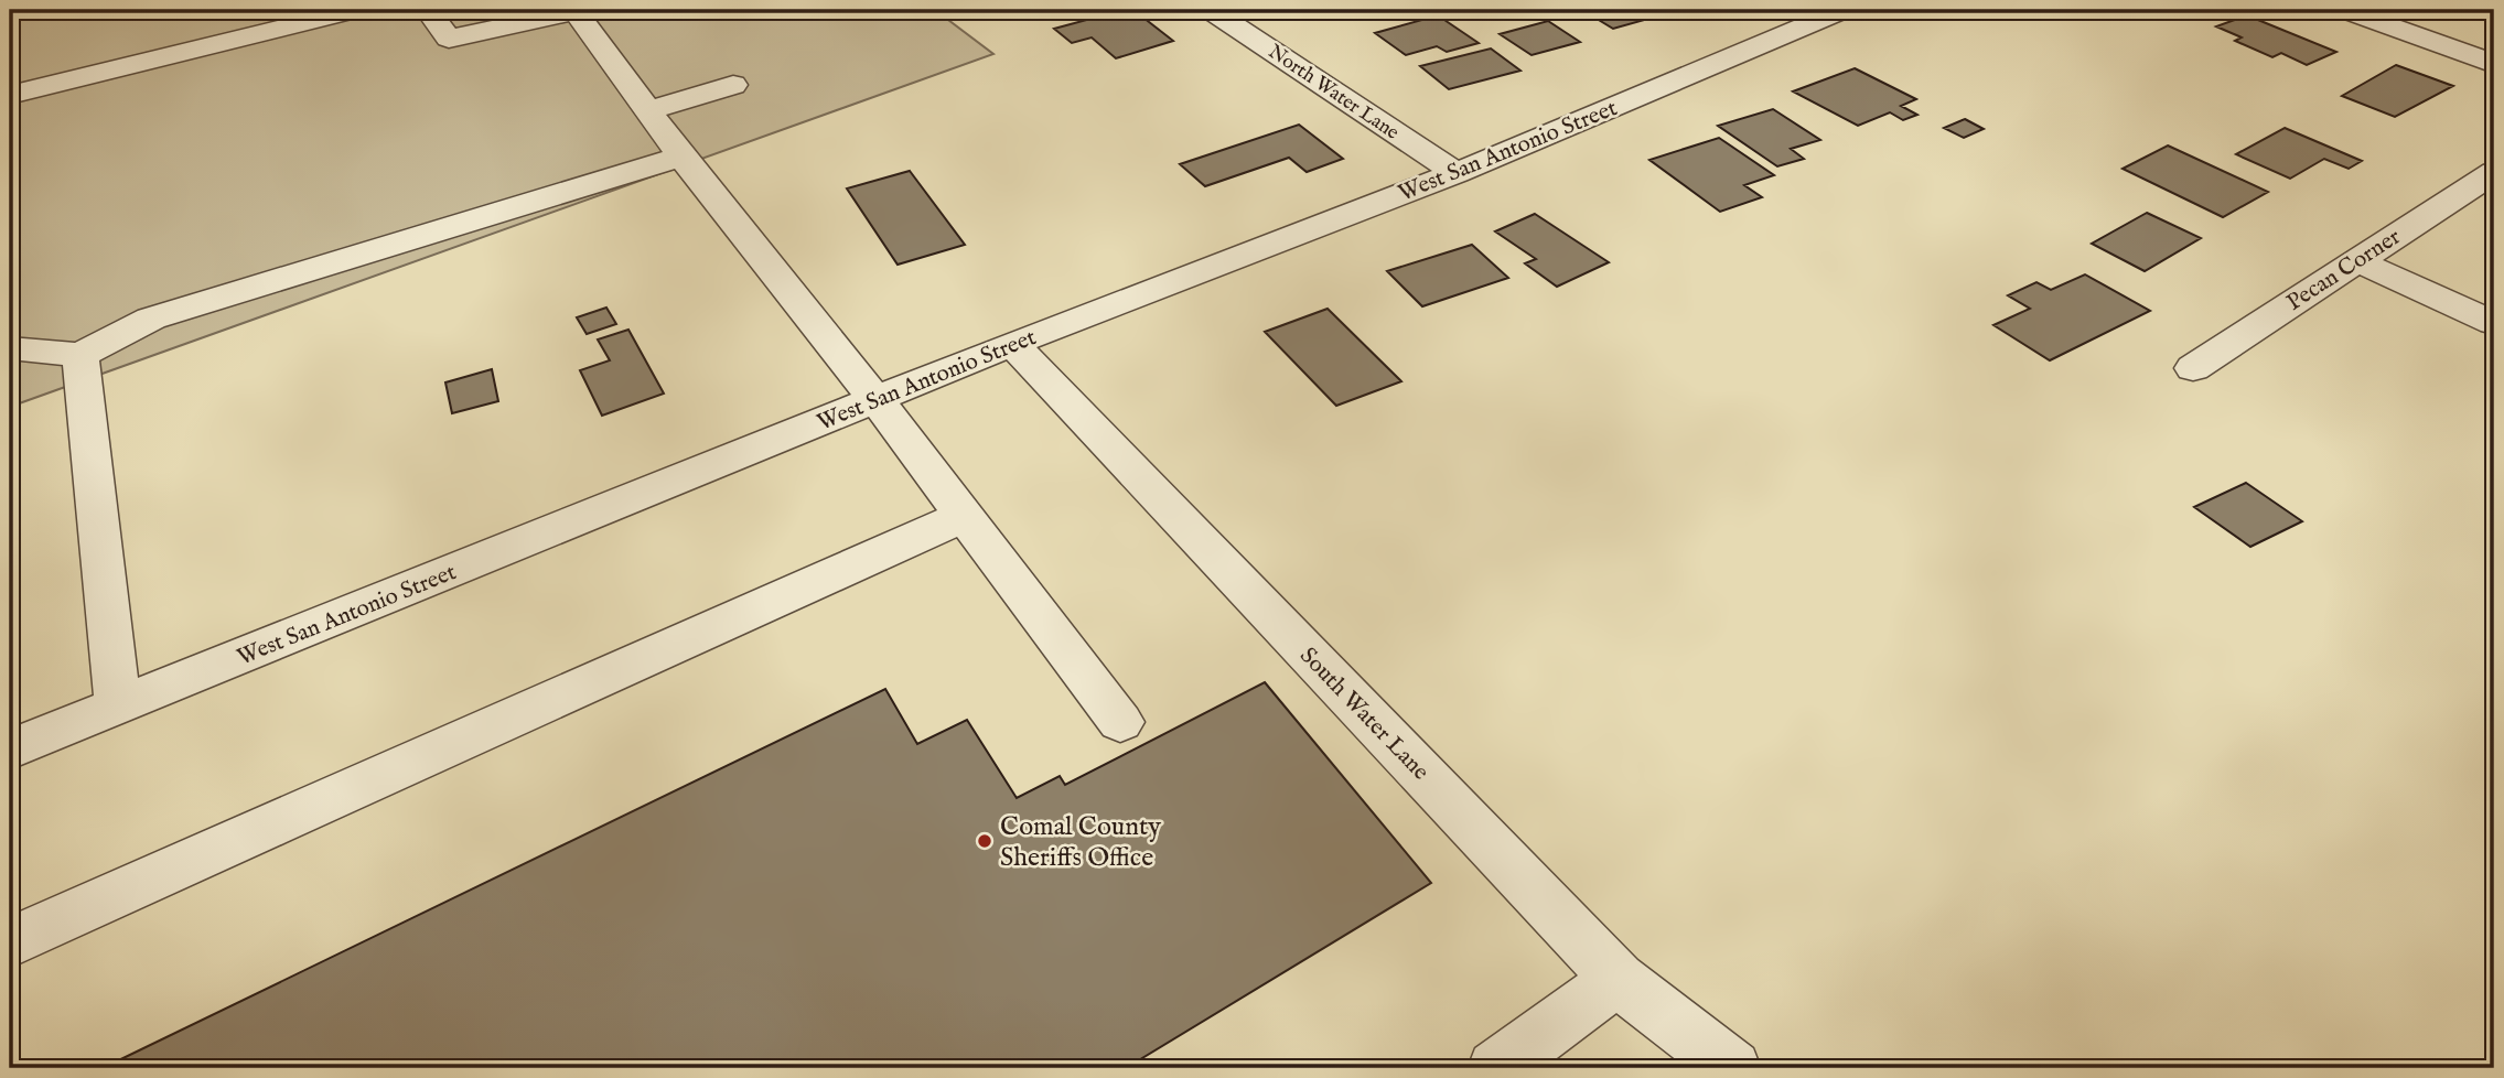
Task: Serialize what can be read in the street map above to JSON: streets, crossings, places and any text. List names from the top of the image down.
{
  "streets": {
    "street": [
      "North Water Lane",
      "West San Antonio Street",
      "Pecan Corner",
      "South Water Lane"
    ]
  },
  "crossings": [
    ["North Water Lane", "West San Antonio Street"],
    ["West San Antonio Street", "South Water Lane"]
  ],
  "places": ["Comal County Sheriffs Office"]
}
